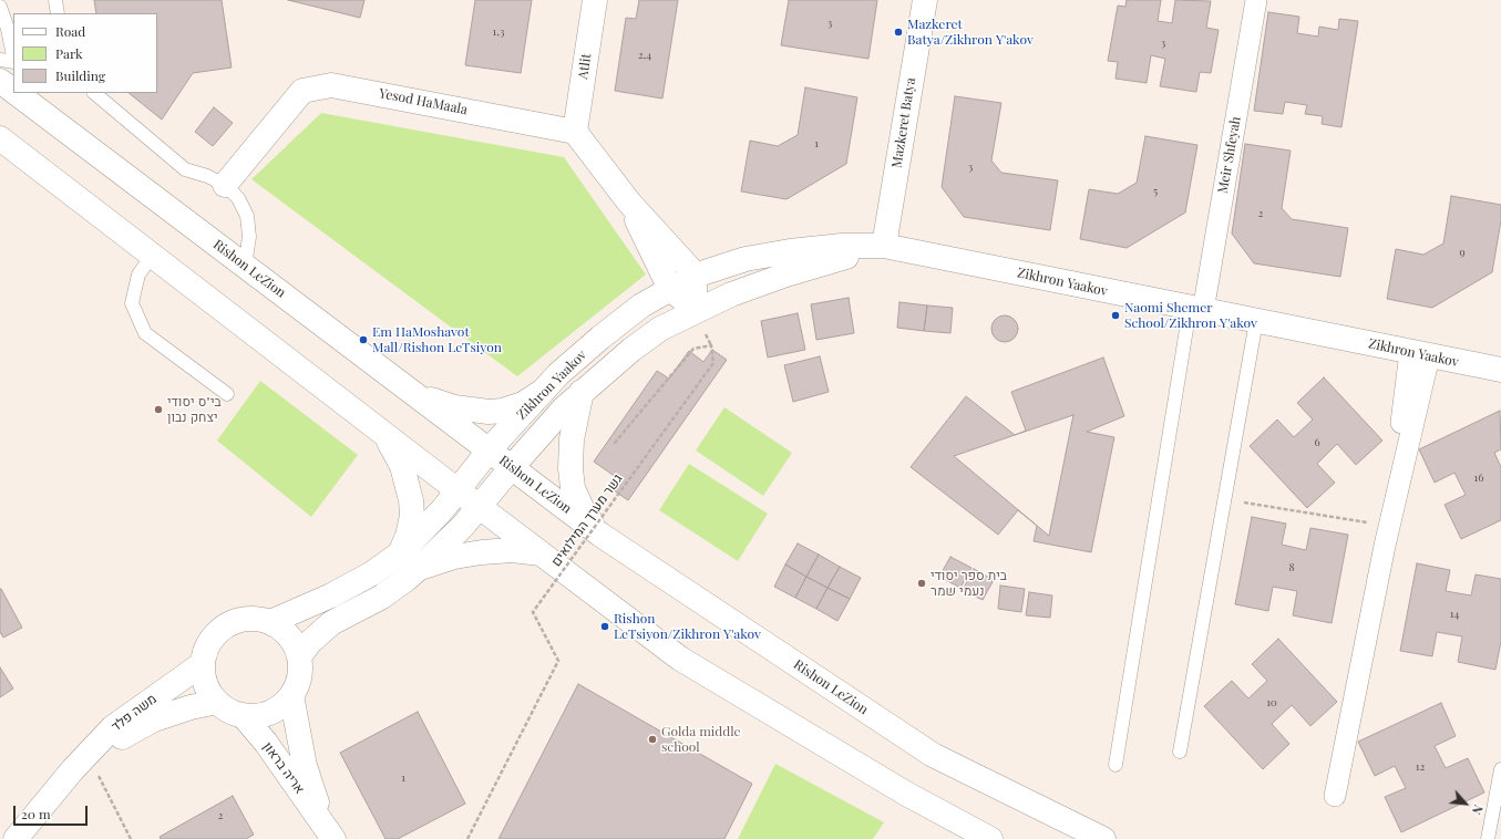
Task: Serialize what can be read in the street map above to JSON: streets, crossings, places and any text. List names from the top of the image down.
{
  "streets": {
    "street": [
      "Atlit",
      "Yesod HaMaala",
      "Mazkeret Batya",
      "Meir Shfeyah",
      "Rishon LeZion",
      "Zikhron Yaakov",
      "משה פלד",
      "אריה בראון"
    ],
    "path": ["גשר מערך המילואים"]
  },
  "crossings": [
    ["Atlit", "Yesod HaMaala"],
    ["Mazkeret Batya", "Zikhron Yaakov"],
    ["Meir Shfeyah", "Zikhron Yaakov"],
    ["Rishon LeZion", "Zikhron Yaakov"],
    ["Zikhron Yaakov", "משה פלד"],
    ["Zikhron Yaakov", "אריה בראון"],
    ["משה פלד", "אריה בראון"]
  ],
  "places": [
    "Mazkeret Batya/Zikhron Y'akov",
    "Naomi Shemer School/Zikhron Y'akov",
    "Em HaMoshavot Mall/Rishon LeTsiyon",
    "בי\"ס יסודי יצחק נבון",
    "בית ספר יסודי נעמי שמר",
    "Rishon LeTsiyon/Zikhron Y'akov",
    "Golda middle school"
  ],
  "house_numbers": [
    "3",
    "1,3",
    "3",
    "2,4",
    "1",
    "3",
    "5",
    "2",
    "9",
    "6",
    "16",
    "8",
    "14",
    "10",
    "12",
    "1",
    "2"
  ],
  "legend": ["Road", "Park", "Building"],
  "scale_bar": "20 m",
  "north": "bottom right"
}
